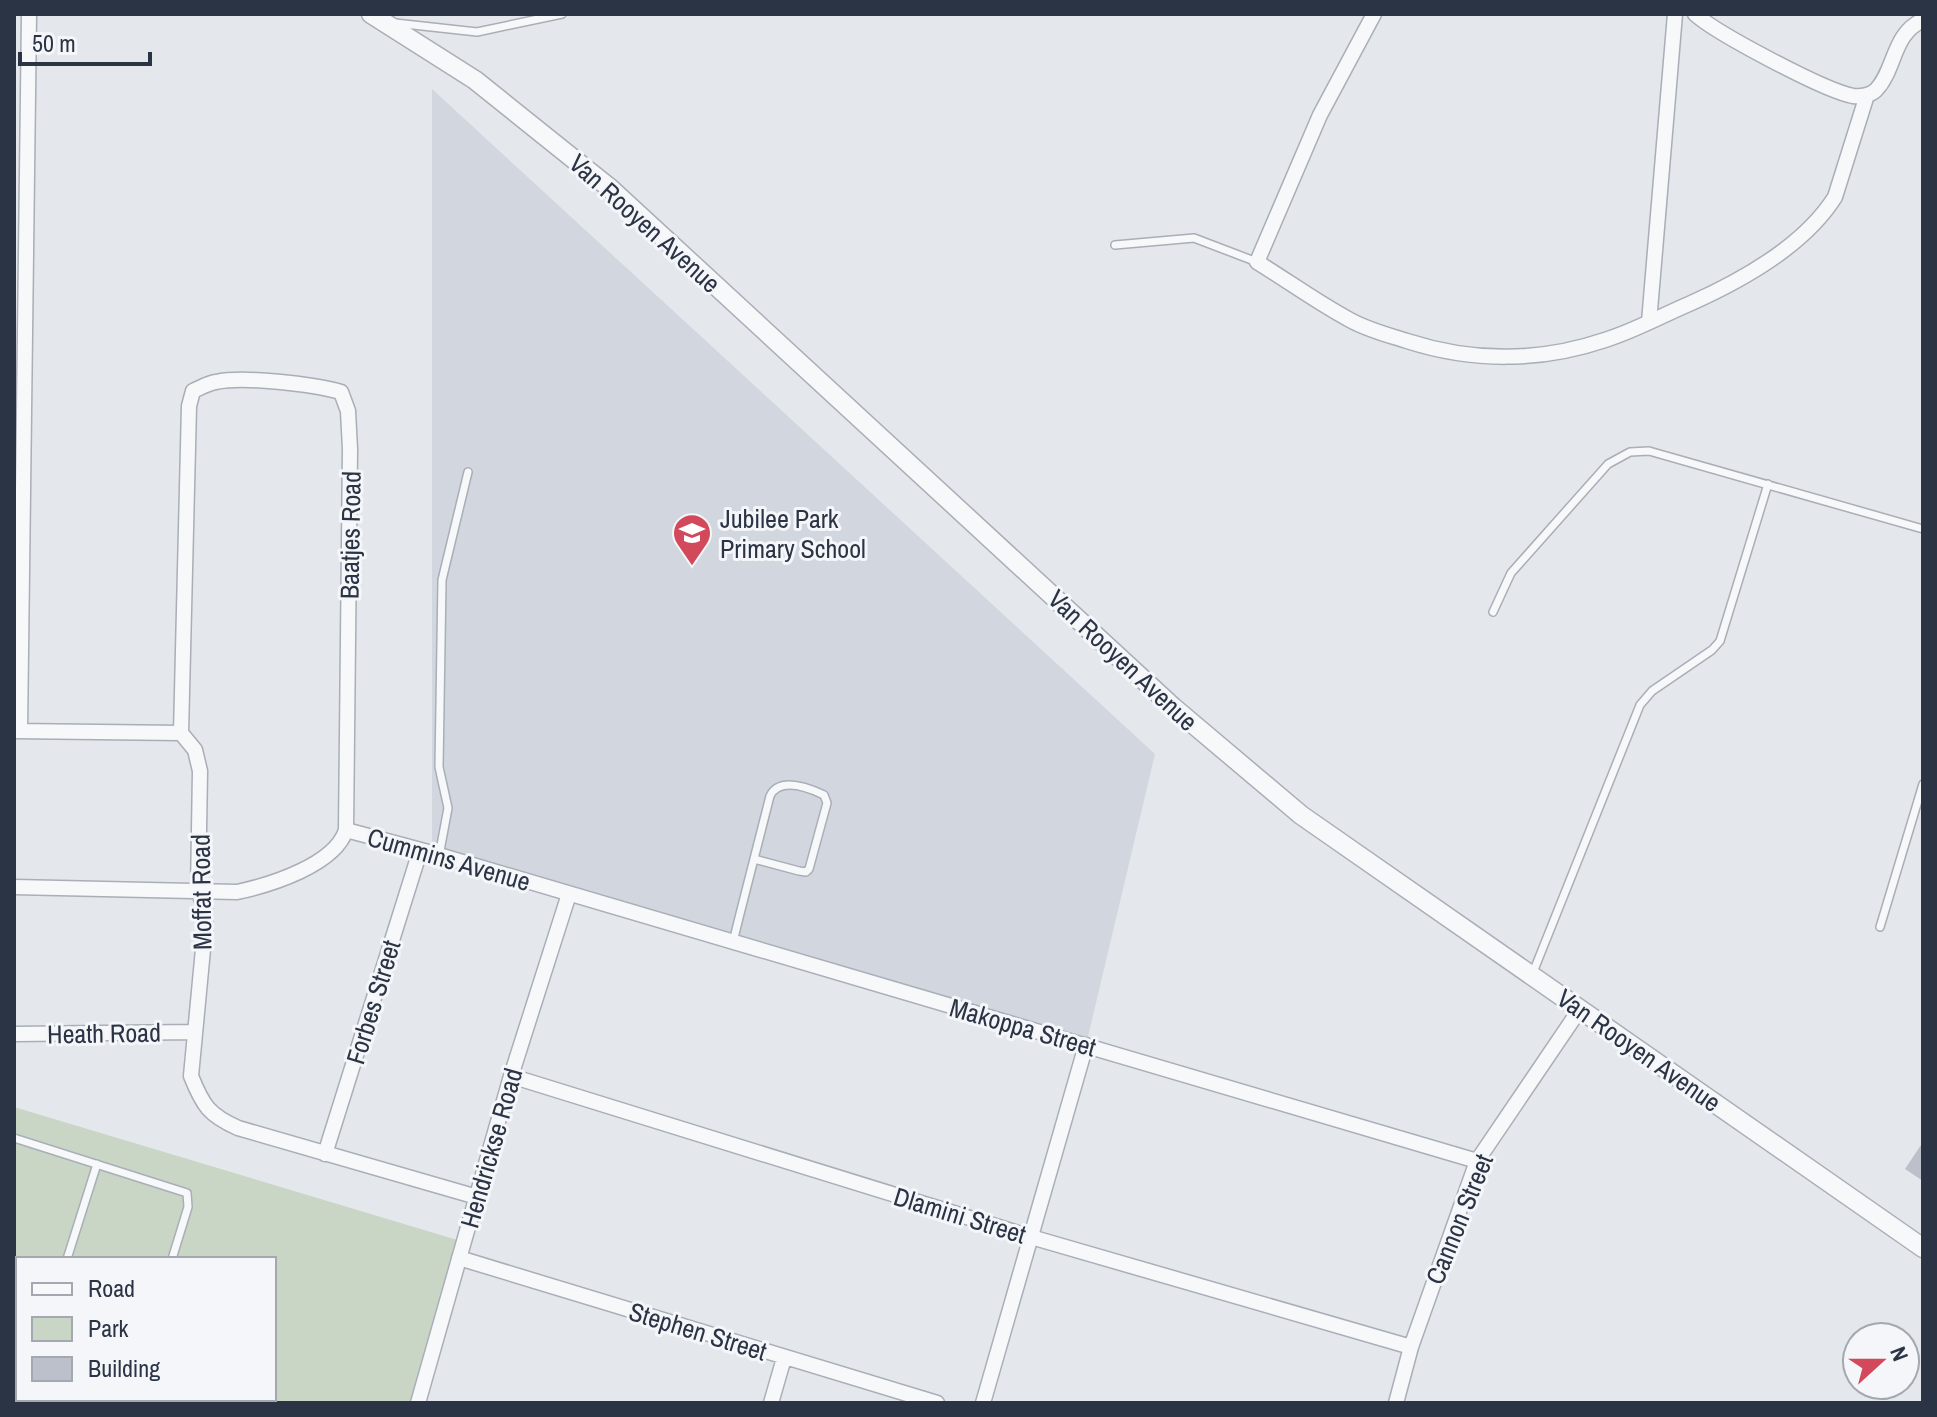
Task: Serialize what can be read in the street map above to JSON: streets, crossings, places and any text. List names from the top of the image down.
{
  "streets": {
    "street": [
      "Van Rooyen Avenue",
      "Baatjes Road",
      "Cummins Avenue",
      "Moffat Road",
      "Forbes Street",
      "Makoppa Street",
      "Heath Road",
      "Hendrickse Road",
      "Dlamini Street",
      "Cannon Street",
      "Stephen Street"
    ]
  },
  "crossings": [
    ["Van Rooyen Avenue", "Cannon Street"],
    ["Baatjes Road", "Cummins Avenue"],
    ["Baatjes Road", "Moffat Road"],
    ["Cummins Avenue", "Moffat Road"],
    ["Cummins Avenue", "Forbes Street"],
    ["Cummins Avenue", "Makoppa Street"],
    ["Cummins Avenue", "Hendrickse Road"],
    ["Moffat Road", "Forbes Street"],
    ["Moffat Road", "Heath Road"],
    ["Moffat Road", "Hendrickse Road"],
    ["Makoppa Street", "Hendrickse Road"],
    ["Makoppa Street", "Cannon Street"],
    ["Hendrickse Road", "Dlamini Street"],
    ["Hendrickse Road", "Stephen Street"],
    ["Dlamini Street", "Cannon Street"]
  ],
  "places": {
    "school or university": ["Jubilee Park Primary School"]
  },
  "legend": ["Road", "Park", "Building"],
  "scale_bar": "50 m",
  "north": "right"
}
